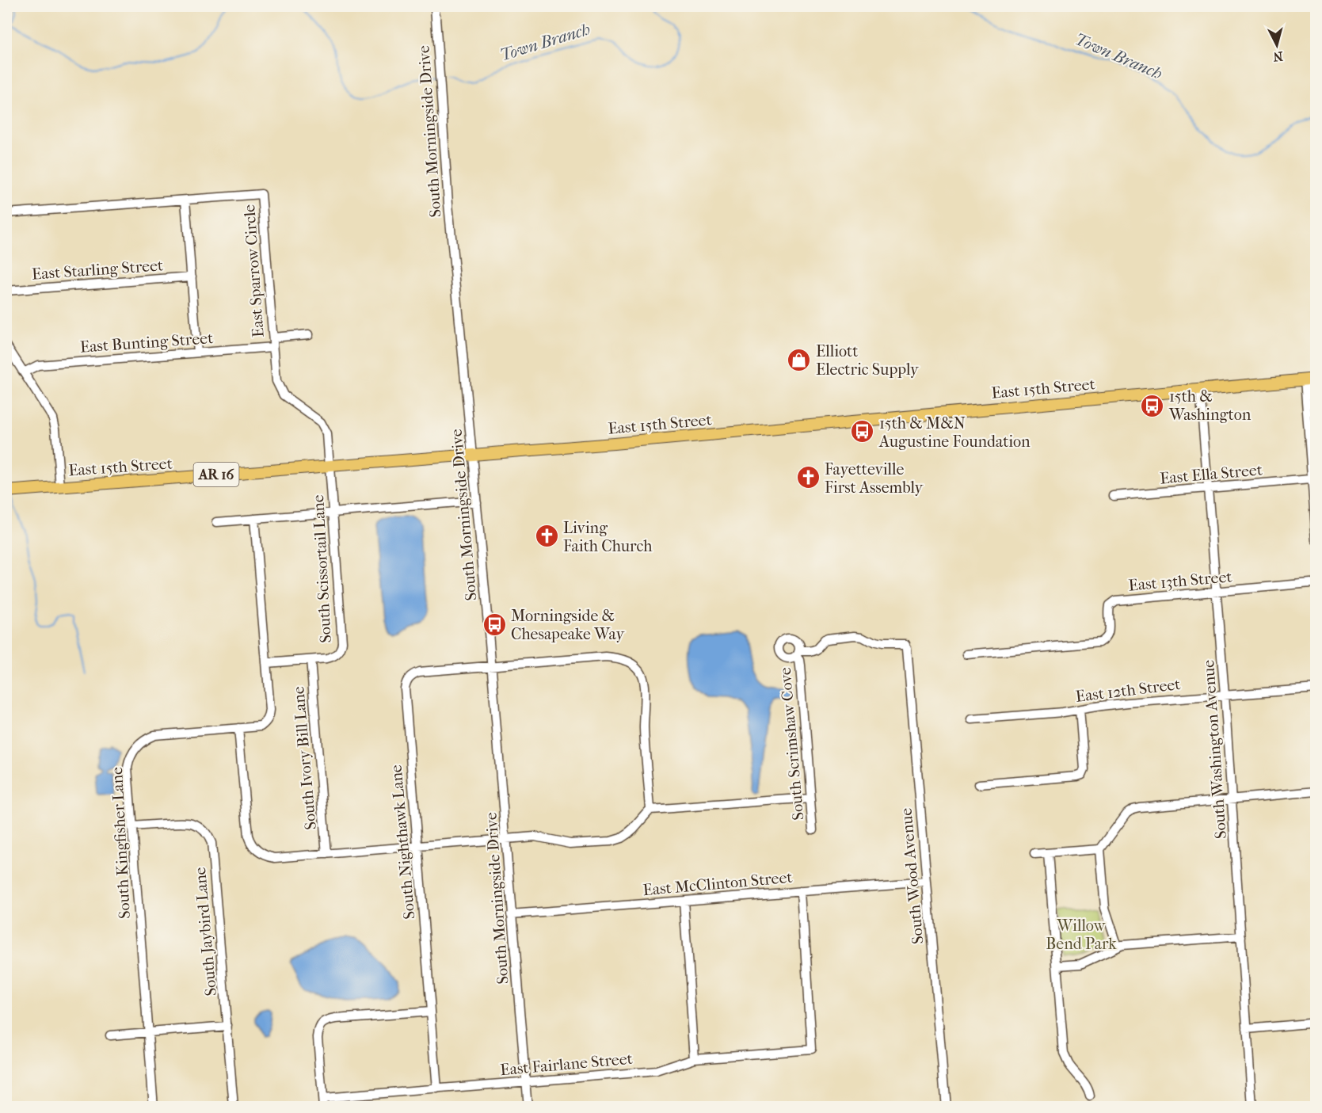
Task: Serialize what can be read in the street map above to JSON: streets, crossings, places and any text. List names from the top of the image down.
{
  "streets": {
    "main road": ["East 15th Street", "AR 16"],
    "street": [
      "South Morningside Drive",
      "East Starling Street",
      "East Sparrow Circle",
      "East Bunting Street",
      "East Ella Street",
      "South Scissortail Lane",
      "East 13th Street",
      "East 12th Street",
      "South Scrimshaw Cove",
      "South Washington Avenue",
      "South Ivory Bill Lane",
      "South Nighthawk Lane",
      "South Kingfisher Lane",
      "South Wood Avenue",
      "East McClinton Street",
      "South Jaybird Lane",
      "East Fairlane Street"
    ]
  },
  "crossings": [
    ["South Morningside Drive", "East 15th Street"],
    ["South Morningside Drive", "South Nighthawk Lane"],
    ["South Morningside Drive", "East McClinton Street"],
    ["South Morningside Drive", "East Fairlane Street"],
    ["East Sparrow Circle", "East Bunting Street"],
    ["East Sparrow Circle", "East 15th Street"],
    ["East Sparrow Circle", "South Scissortail Lane"],
    ["East 15th Street", "South Scissortail Lane"],
    ["East 15th Street", "South Washington Avenue"],
    ["East Ella Street", "South Washington Avenue"],
    ["South Scissortail Lane", "South Ivory Bill Lane"],
    ["South Scissortail Lane", "South Kingfisher Lane"],
    ["East 13th Street", "South Washington Avenue"],
    ["East 12th Street", "South Washington Avenue"],
    ["South Scrimshaw Cove", "South Wood Avenue"],
    ["South Nighthawk Lane", "East Fairlane Street"],
    ["South Kingfisher Lane", "South Jaybird Lane"],
    ["South Wood Avenue", "East McClinton Street"],
    ["East McClinton Street", "East Fairlane Street"]
  ],
  "water": ["Town Branch"],
  "parks": ["Willow Bend Park"],
  "places": {
    "shop": ["Elliott Electric Supply"],
    "bus stop": ["15th & Washington", "15th & M&N Augustine Foundation", "Morningside & Chesapeake Way"],
    "church": ["Fayetteville First Assembly", "Living Faith Church"]
  },
  "north": "bottom"
}
